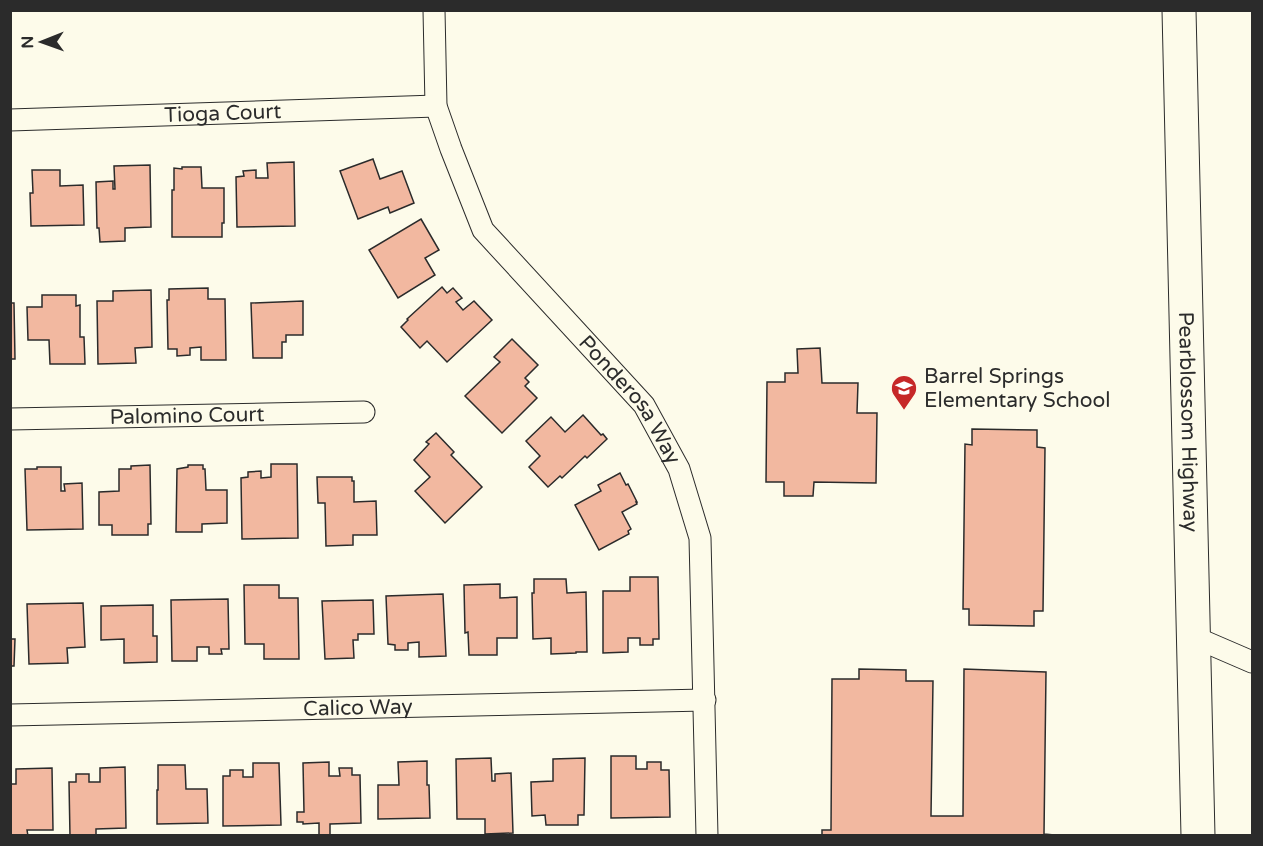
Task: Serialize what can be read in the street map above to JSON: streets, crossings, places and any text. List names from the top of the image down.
{
  "streets": {
    "main road": ["Pearblossom Highway"],
    "street": [
      "Tioga Court",
      "Ponderosa Way",
      "Palomino Court",
      "Calico Way"
    ]
  },
  "crossings": [
    ["Tioga Court", "Ponderosa Way"],
    ["Ponderosa Way", "Calico Way"]
  ],
  "places": {
    "school or university": ["Barrel Springs Elementary School"]
  },
  "north": "left"
}
